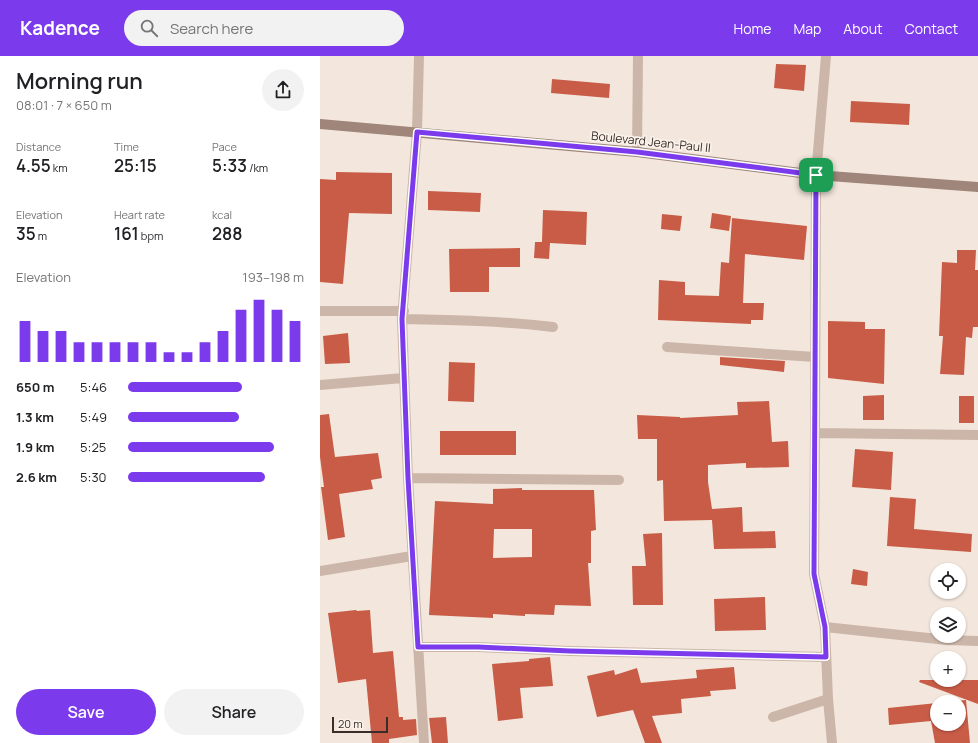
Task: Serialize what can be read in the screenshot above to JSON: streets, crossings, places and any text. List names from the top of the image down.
{
  "streets": {
    "main road": ["Boulevard Jean-Paul II"]
  },
  "scale_bar": "20 m",
  "page": {
    "header": "Kadence",
    "search": "Search here",
    "nav": [
      "Home",
      "Map",
      "About",
      "Contact"
    ],
    "heading": ["Morning run", "08:01 · 7 × 650 m"],
    "stats": [
      ["Distance", "4.55 km"],
      ["Time", "25:15"],
      ["Pace", "5:33 /km"],
      ["Elevation", "35 m"],
      ["Heart rate", "161 bpm"],
      ["kcal", "288"]
    ],
    "chart": ["Elevation", "193–198 m"],
    "list": [
      {
        "name": "650 m",
        "note": "5:46"
      },
      {
        "name": "1.3 km",
        "note": "5:49"
      },
      {
        "name": "1.9 km",
        "note": "5:25"
      },
      {
        "name": "2.6 km",
        "note": "5:30"
      }
    ],
    "map_buttons": ["+", "−"],
    "buttons": ["Save", "Share"],
    "scale": "20 m"
  }
}
